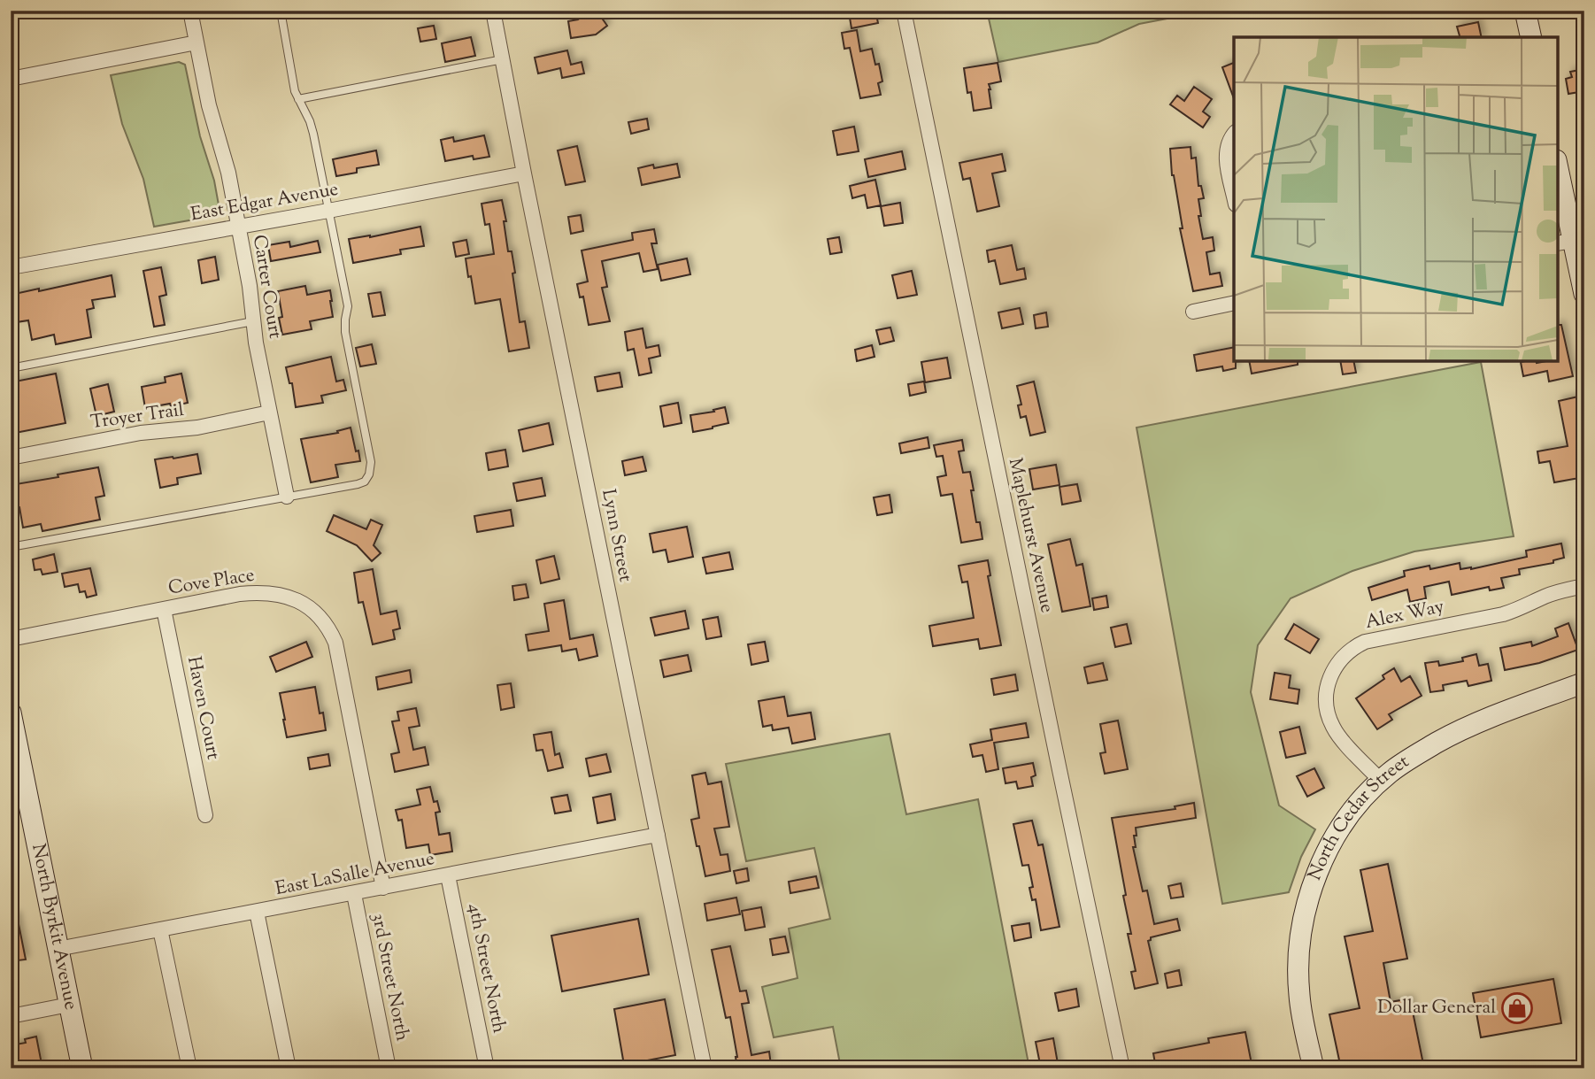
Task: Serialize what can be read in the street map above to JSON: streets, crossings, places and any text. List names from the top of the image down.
{
  "streets": {
    "street": [
      "East Edgar Avenue",
      "Carter Court",
      "Troyer Trail",
      "Lynn Street",
      "Maplehurst Avenue",
      "Cove Place",
      "Alex Way",
      "Haven Court",
      "North Cedar Street",
      "East LaSalle Avenue",
      "North Byrkit Avenue",
      "4th Street North",
      "3rd Street North"
    ]
  },
  "crossings": [
    ["East Edgar Avenue", "Carter Court"],
    ["East Edgar Avenue", "Lynn Street"],
    ["Carter Court", "Troyer Trail"],
    ["Lynn Street", "East LaSalle Avenue"],
    ["Cove Place", "Haven Court"],
    ["Cove Place", "East LaSalle Avenue"],
    ["Alex Way", "North Cedar Street"],
    ["East LaSalle Avenue", "North Byrkit Avenue"],
    ["East LaSalle Avenue", "4th Street North"],
    ["East LaSalle Avenue", "3rd Street North"]
  ],
  "places": {
    "shop": ["Dollar General"]
  }
}
